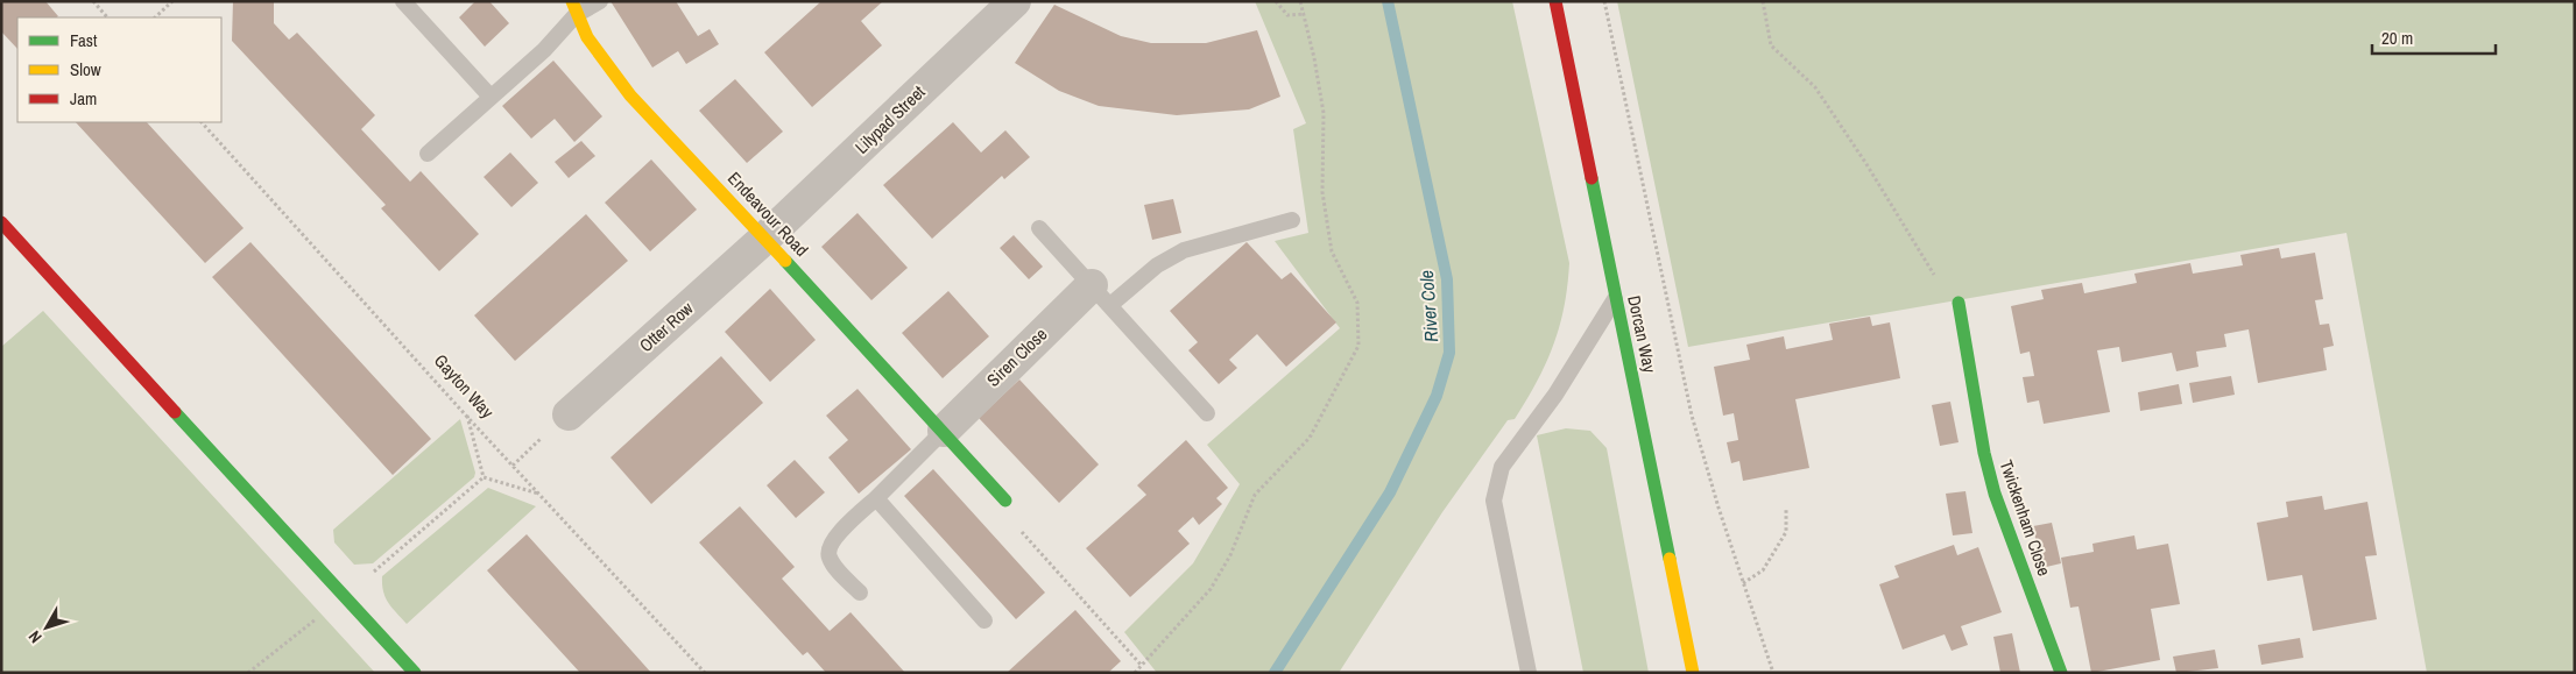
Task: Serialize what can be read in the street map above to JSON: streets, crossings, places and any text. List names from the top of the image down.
{
  "streets": {
    "street": [
      "Lilypad Street",
      "Endeavour Road",
      "Otter Row",
      "Dorcan Way",
      "Siren Close",
      "Twickenham Close"
    ],
    "path": ["Gayton Way"]
  },
  "crossings": [
    ["Lilypad Street", "Endeavour Road"],
    ["Lilypad Street", "Otter Row"],
    ["Endeavour Road", "Otter Row"],
    ["Endeavour Road", "Siren Close"]
  ],
  "water": ["River Cole"],
  "legend": ["Fast", "Slow", "Jam"],
  "scale_bar": "20 m",
  "north": "bottom left"
}
